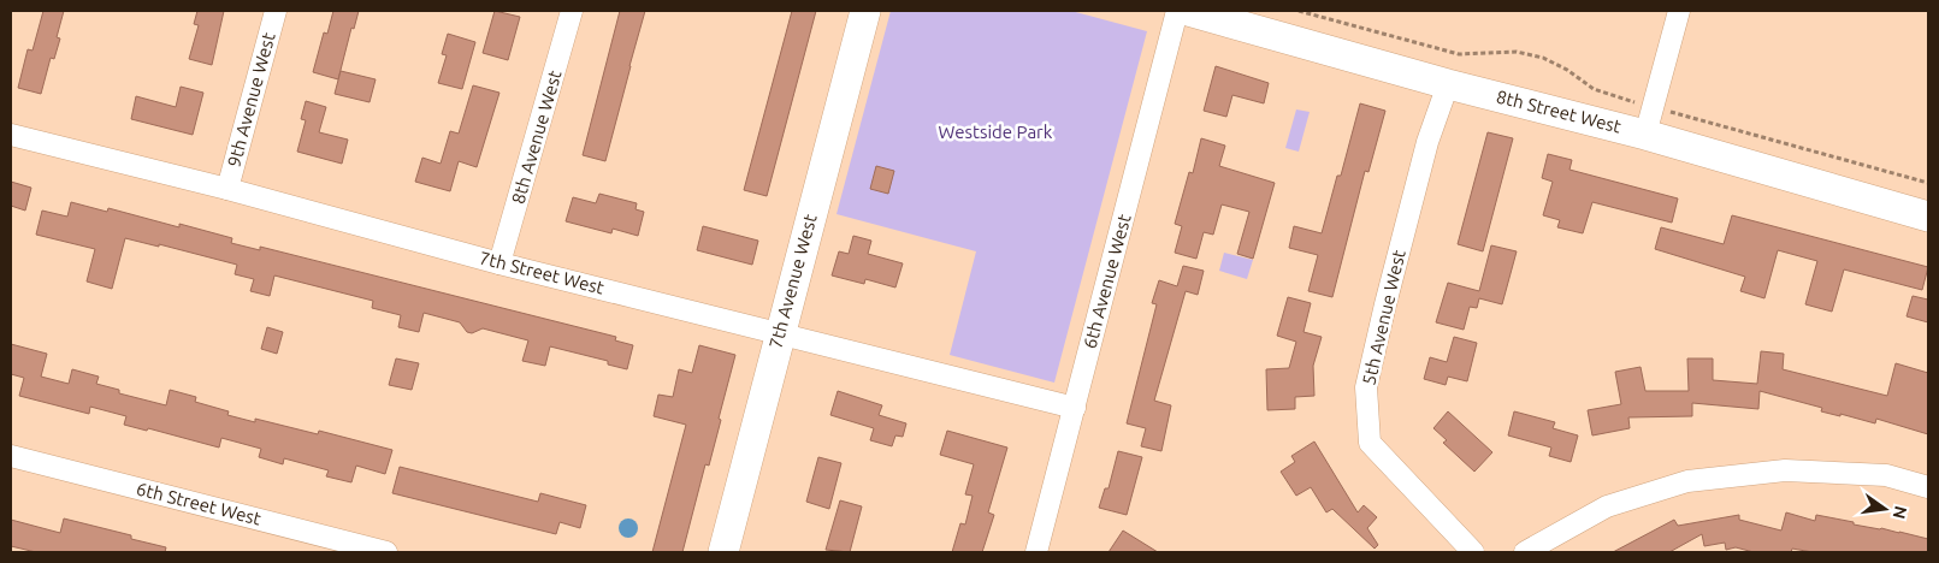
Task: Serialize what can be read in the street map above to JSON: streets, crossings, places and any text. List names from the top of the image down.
{
  "streets": {
    "street": [
      "9th Avenue West",
      "8th Street West",
      "8th Avenue West",
      "7th Street West",
      "7th Avenue West",
      "6th Avenue West",
      "5th Avenue West",
      "6th Street West"
    ]
  },
  "crossings": [
    ["9th Avenue West", "7th Street West"],
    ["8th Street West", "5th Avenue West"],
    ["8th Avenue West", "7th Street West"],
    ["7th Street West", "7th Avenue West"],
    ["7th Street West", "6th Avenue West"]
  ],
  "parks": ["Westside Park"],
  "north": "right"
}
